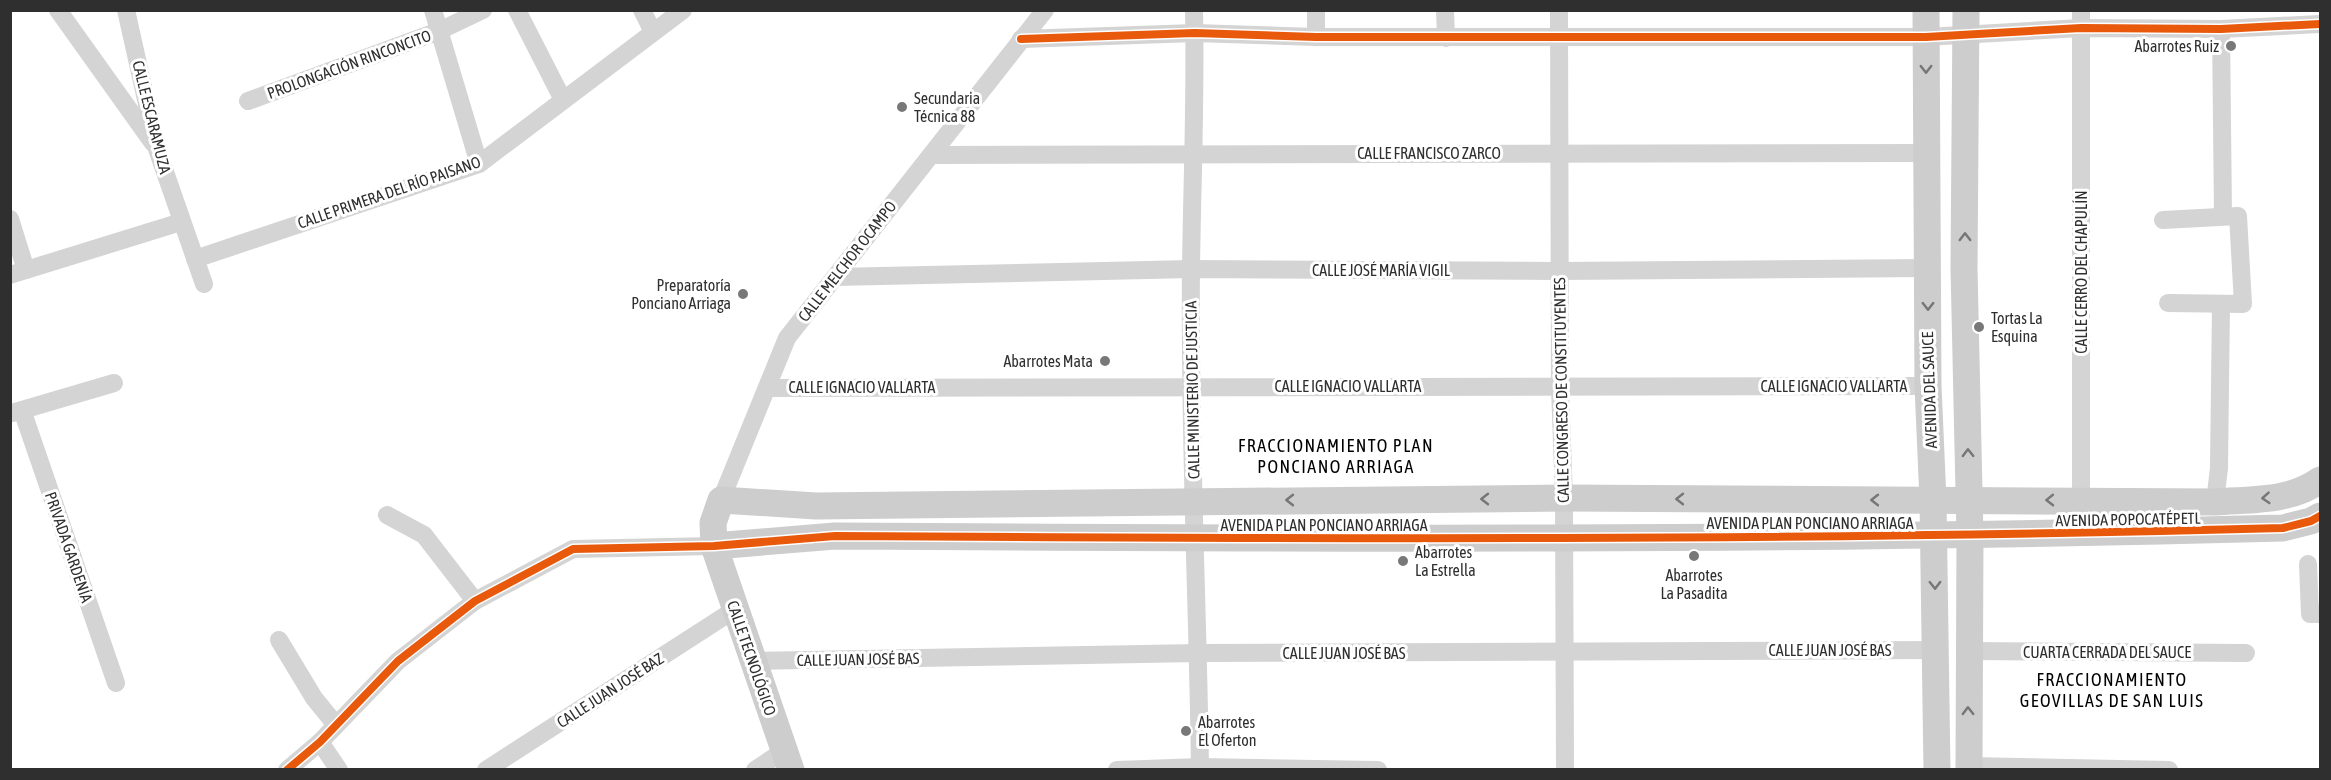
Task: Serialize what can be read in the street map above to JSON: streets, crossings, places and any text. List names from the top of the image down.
{
  "streets": {
    "street": [
      "PROLONGACIÓN RINCONCITO",
      "CALLE ESCARAMUZA",
      "CALLE FRANCISCO ZARCO",
      "CALLE PRIMERA DEL RÍO PAISANO",
      "CALLE MELCHOR OCAMPO",
      "CALLE JOSÉ MARÍA VIGIL",
      "CALLE CERRO DEL CHAPULÍN",
      "CALLE IGNACIO VALLARTA",
      "CALLE MINISTERIO DE JUSTICIA",
      "CALLE CONGRESO DE CONSTITUYENTES",
      "AVENIDA DEL SAUCE",
      "AVENIDA POPOCATÉPETL",
      "AVENIDA PLAN PONCIANO ARRIAGA",
      "PRIVADA GARDENÍA",
      "CALLE JUAN JOSÉ BAS",
      "CUARTA CERRADA DEL SAUCE",
      "CALLE TECNOLÓGICO",
      "CALLE JUAN JOSÉ BAZ"
    ]
  },
  "crossings": [
    ["CALLE ESCARAMUZA", "CALLE PRIMERA DEL RÍO PAISANO"],
    ["CALLE FRANCISCO ZARCO", "CALLE MELCHOR OCAMPO"],
    ["CALLE FRANCISCO ZARCO", "CALLE MINISTERIO DE JUSTICIA"],
    ["CALLE FRANCISCO ZARCO", "CALLE CONGRESO DE CONSTITUYENTES"],
    ["CALLE FRANCISCO ZARCO", "AVENIDA DEL SAUCE"],
    ["CALLE MELCHOR OCAMPO", "CALLE JOSÉ MARÍA VIGIL"],
    ["CALLE MELCHOR OCAMPO", "CALLE IGNACIO VALLARTA"],
    ["CALLE MELCHOR OCAMPO", "AVENIDA PLAN PONCIANO ARRIAGA"],
    ["CALLE MELCHOR OCAMPO", "CALLE TECNOLÓGICO"],
    ["CALLE JOSÉ MARÍA VIGIL", "CALLE MINISTERIO DE JUSTICIA"],
    ["CALLE JOSÉ MARÍA VIGIL", "CALLE CONGRESO DE CONSTITUYENTES"],
    ["CALLE JOSÉ MARÍA VIGIL", "AVENIDA DEL SAUCE"],
    ["CALLE CERRO DEL CHAPULÍN", "AVENIDA POPOCATÉPETL"],
    ["CALLE IGNACIO VALLARTA", "CALLE MINISTERIO DE JUSTICIA"],
    ["CALLE IGNACIO VALLARTA", "CALLE CONGRESO DE CONSTITUYENTES"],
    ["CALLE IGNACIO VALLARTA", "AVENIDA DEL SAUCE"],
    ["CALLE MINISTERIO DE JUSTICIA", "AVENIDA PLAN PONCIANO ARRIAGA"],
    ["CALLE MINISTERIO DE JUSTICIA", "CALLE JUAN JOSÉ BAS"],
    ["CALLE CONGRESO DE CONSTITUYENTES", "AVENIDA PLAN PONCIANO ARRIAGA"],
    ["CALLE CONGRESO DE CONSTITUYENTES", "CALLE JUAN JOSÉ BAS"],
    ["AVENIDA DEL SAUCE", "AVENIDA POPOCATÉPETL"],
    ["AVENIDA DEL SAUCE", "AVENIDA PLAN PONCIANO ARRIAGA"],
    ["AVENIDA DEL SAUCE", "CALLE JUAN JOSÉ BAS"],
    ["AVENIDA POPOCATÉPETL", "AVENIDA PLAN PONCIANO ARRIAGA"],
    ["AVENIDA PLAN PONCIANO ARRIAGA", "CALLE TECNOLÓGICO"],
    ["CALLE JUAN JOSÉ BAS", "CALLE TECNOLÓGICO"],
    ["CALLE TECNOLÓGICO", "CALLE JUAN JOSÉ BAZ"]
  ],
  "districts": ["FRACCIONAMIENTO PLAN PONCIANO ARRIAGA", "FRACCIONAMIENTO GEOVILLAS DE SAN LUIS"],
  "places": [
    "Abarrotes Ruiz",
    "Secundaria Técnica 88",
    "Preparatoría Ponciano Arriaga",
    "Tortas La Esquina",
    "Abarrotes Mata",
    "Abarrotes La Pasadita",
    "Abarrotes La Estrella",
    "Abarrotes El Oferton"
  ]
}
